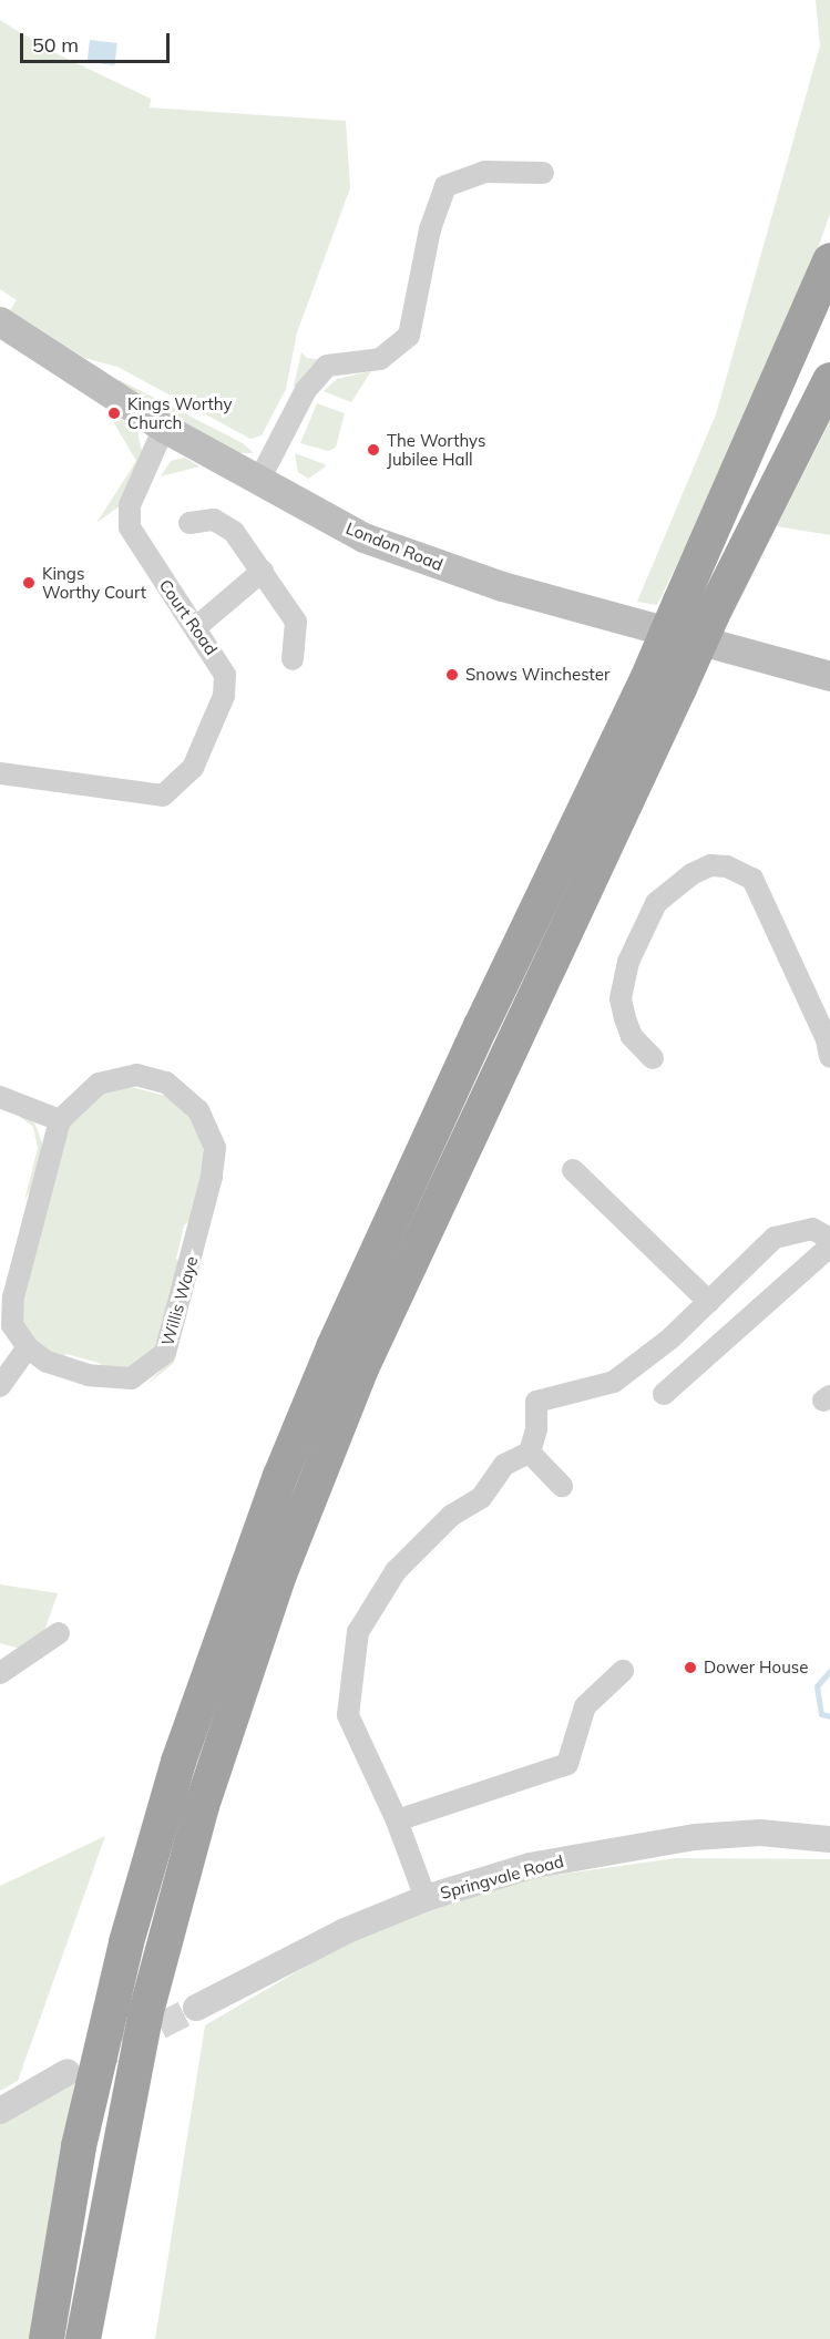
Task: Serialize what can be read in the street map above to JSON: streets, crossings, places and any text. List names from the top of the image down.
{
  "streets": {
    "main road": ["London Road"],
    "street": ["Court Road", "Willis Waye", "Springvale Road"]
  },
  "crossings": [
    ["London Road", "Court Road"]
  ],
  "places": [
    "Kings Worthy Church",
    "The Worthys Jubilee Hall",
    "Kings Worthy Court",
    "Snows Winchester",
    "Dower House"
  ],
  "scale_bar": "50 m"
}
